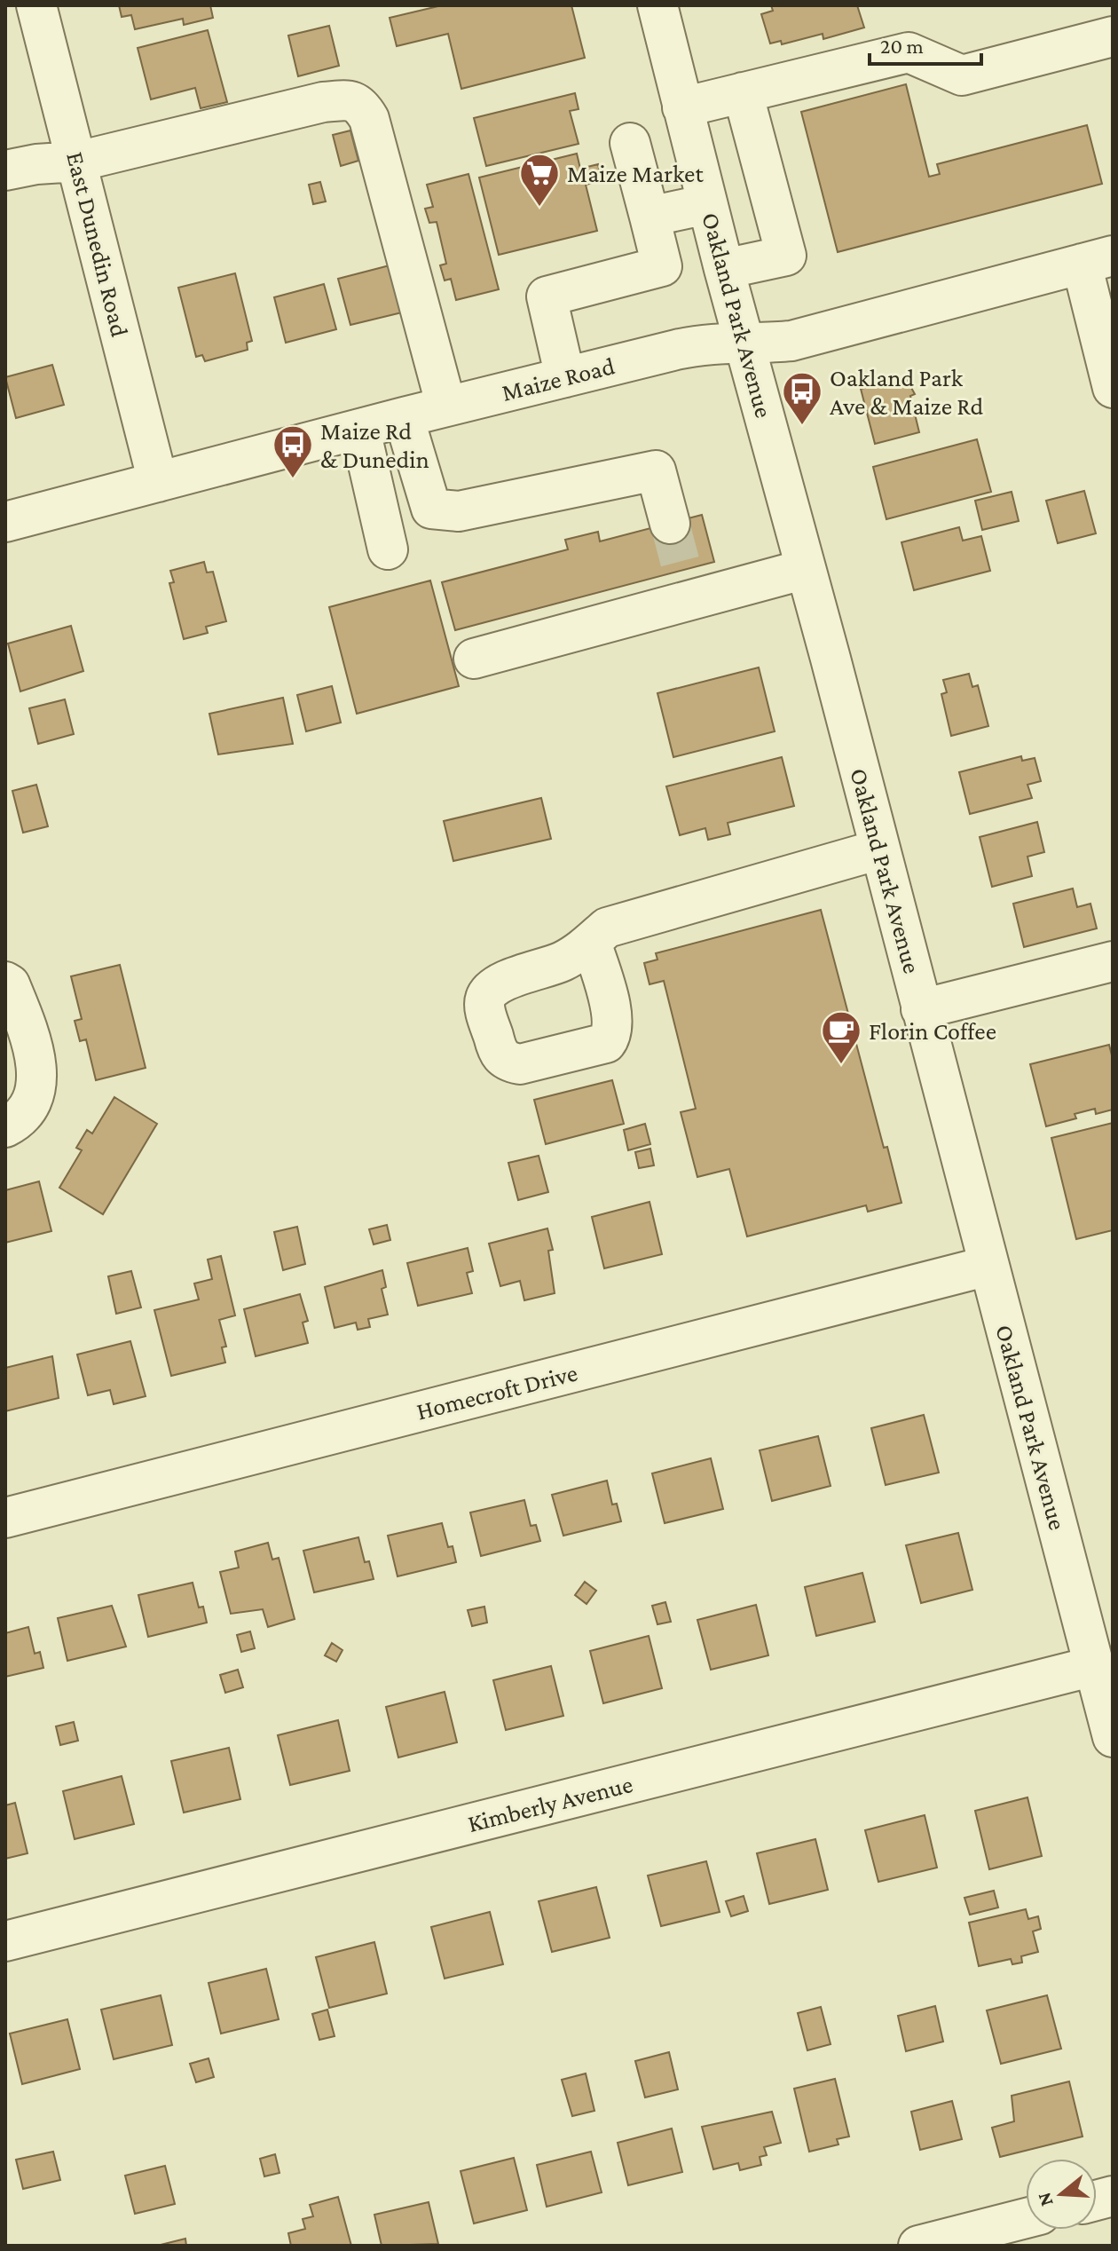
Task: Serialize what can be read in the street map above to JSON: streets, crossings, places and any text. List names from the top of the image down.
{
  "streets": {
    "street": [
      "East Dunedin Road",
      "Oakland Park Avenue",
      "Maize Road",
      "Homecroft Drive",
      "Kimberly Avenue"
    ]
  },
  "crossings": [
    ["East Dunedin Road", "Maize Road"],
    ["Oakland Park Avenue", "Maize Road"],
    ["Oakland Park Avenue", "Homecroft Drive"],
    ["Oakland Park Avenue", "Kimberly Avenue"]
  ],
  "places": {
    "supermarket": ["Maize Market"],
    "bus stop": ["Oakland Park Ave & Maize Rd", "Maize Rd & Dunedin"],
    "cafe": ["Florin Coffee"]
  },
  "scale_bar": "20 m",
  "north": "left"
}
